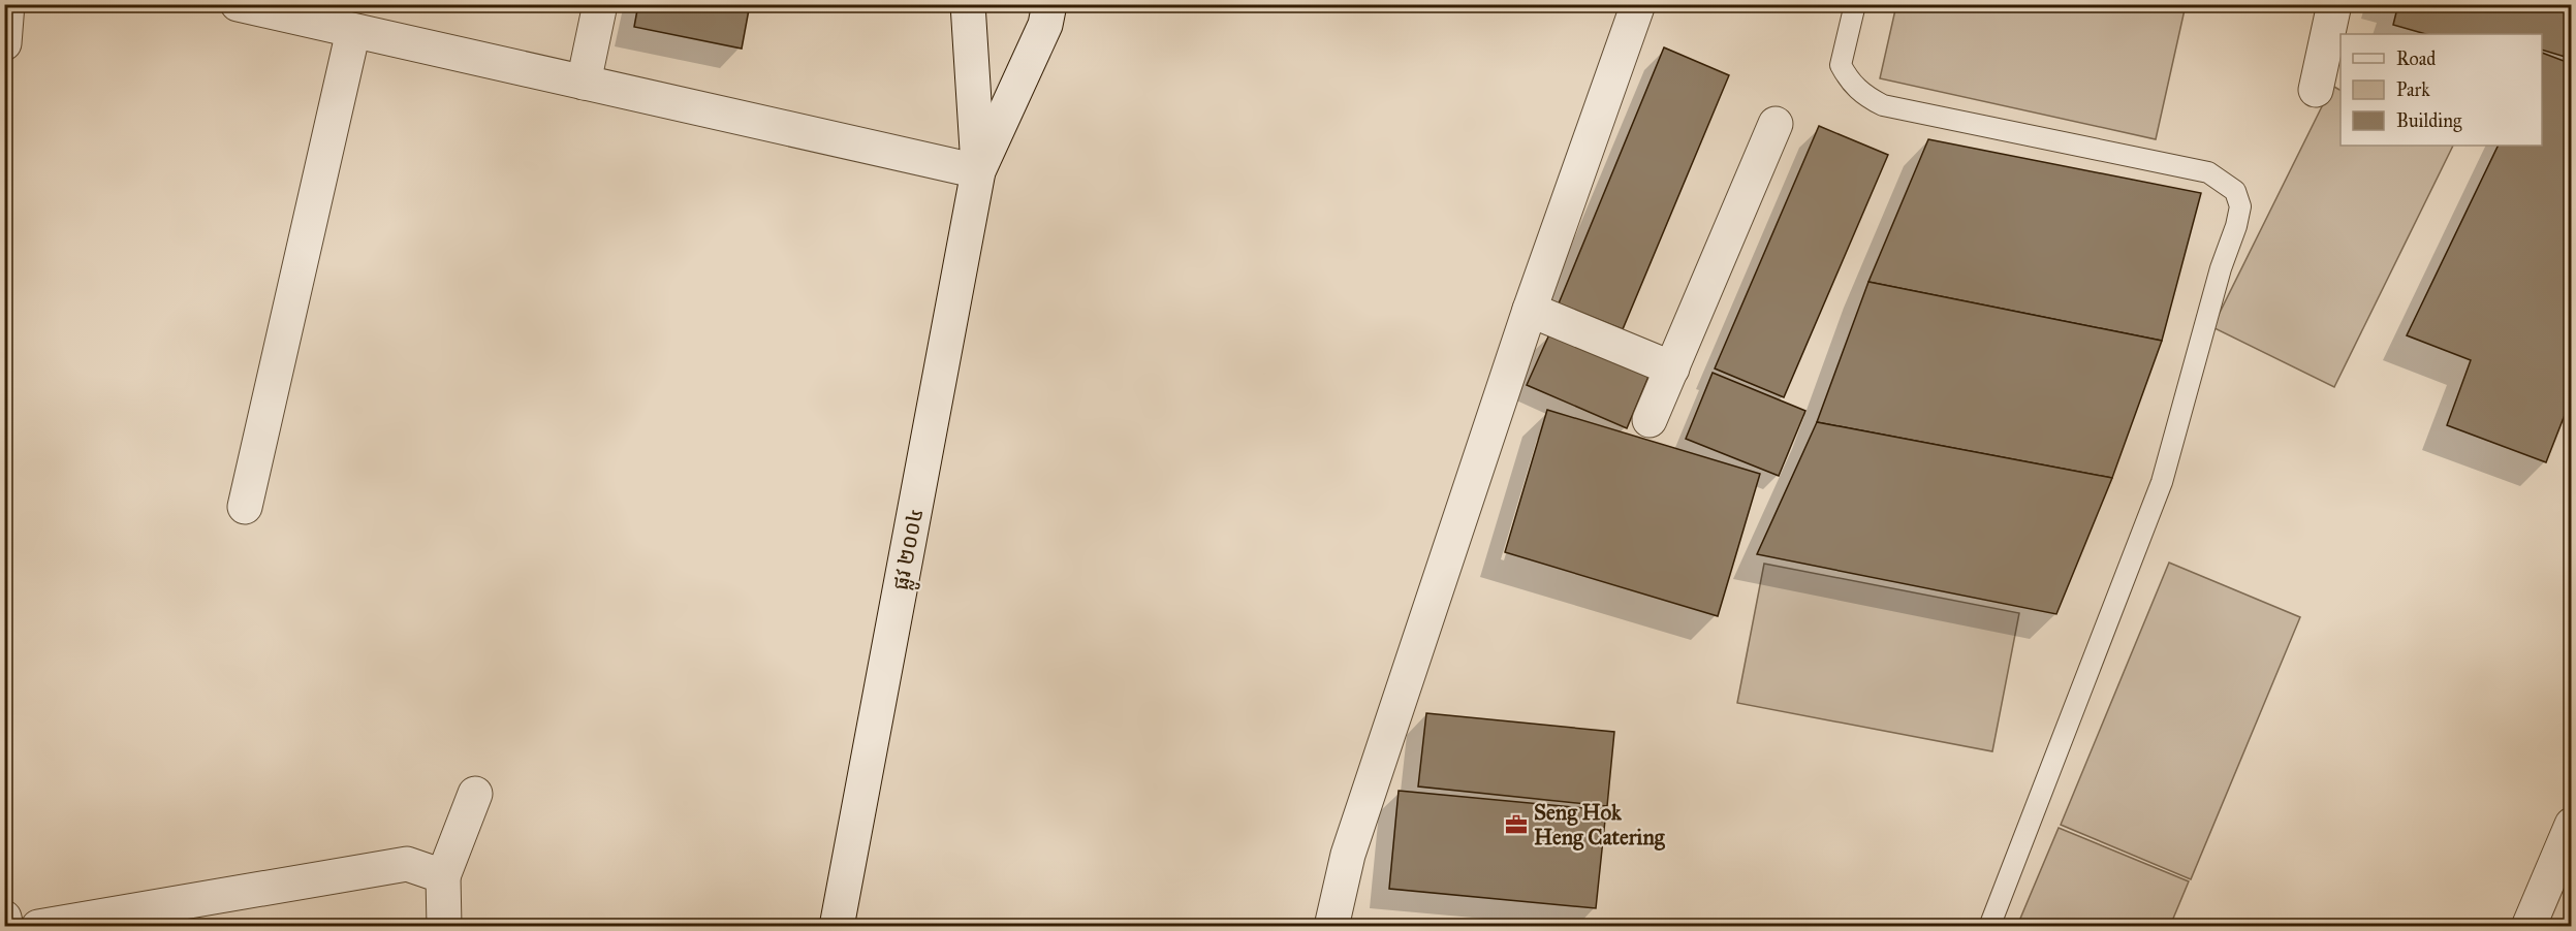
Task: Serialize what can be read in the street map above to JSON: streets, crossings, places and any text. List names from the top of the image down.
{
  "streets": {
    "street": ["ផ្លូវ ២០០៤"]
  },
  "places": {
    "office": ["Seng Hok Heng Catering"]
  },
  "legend": ["Road", "Park", "Building"]
}
